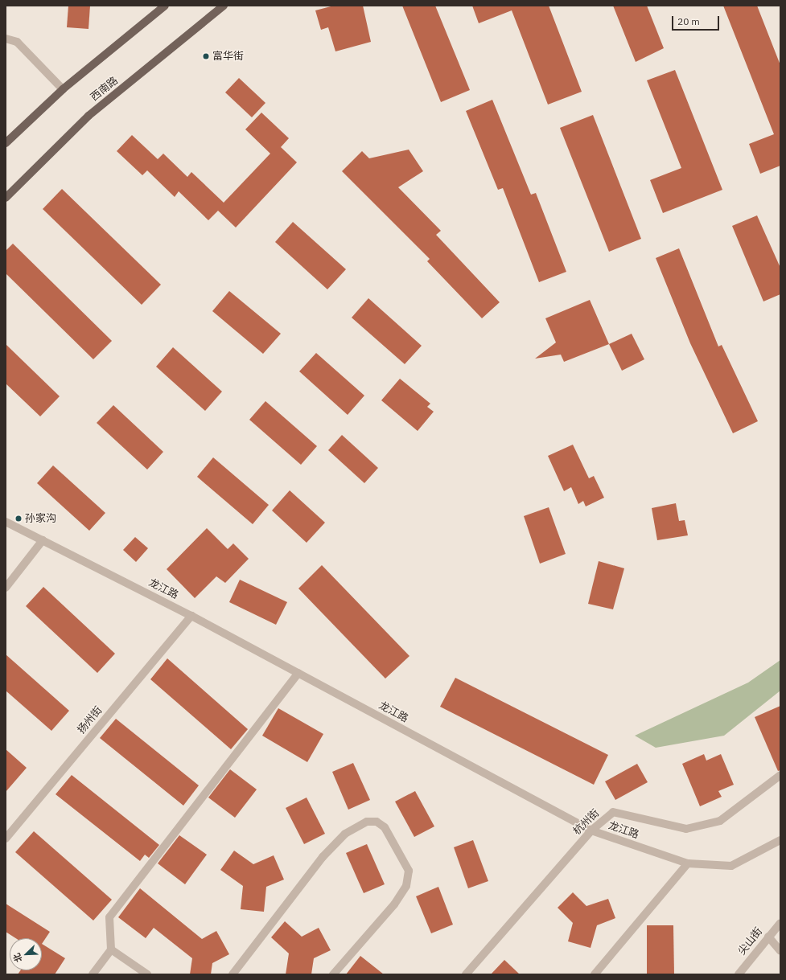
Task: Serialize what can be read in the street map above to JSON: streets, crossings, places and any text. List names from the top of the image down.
{
  "streets": {
    "main road": ["西南路"],
    "street": [
      "龙江路",
      "扬州街",
      "杭州街",
      "尖山街"
    ]
  },
  "crossings": [
    ["龙江路", "扬州街"],
    ["龙江路", "杭州街"]
  ],
  "places": ["富华街", "孙家沟"],
  "scale_bar": "20 m",
  "north": "bottom left"
}
